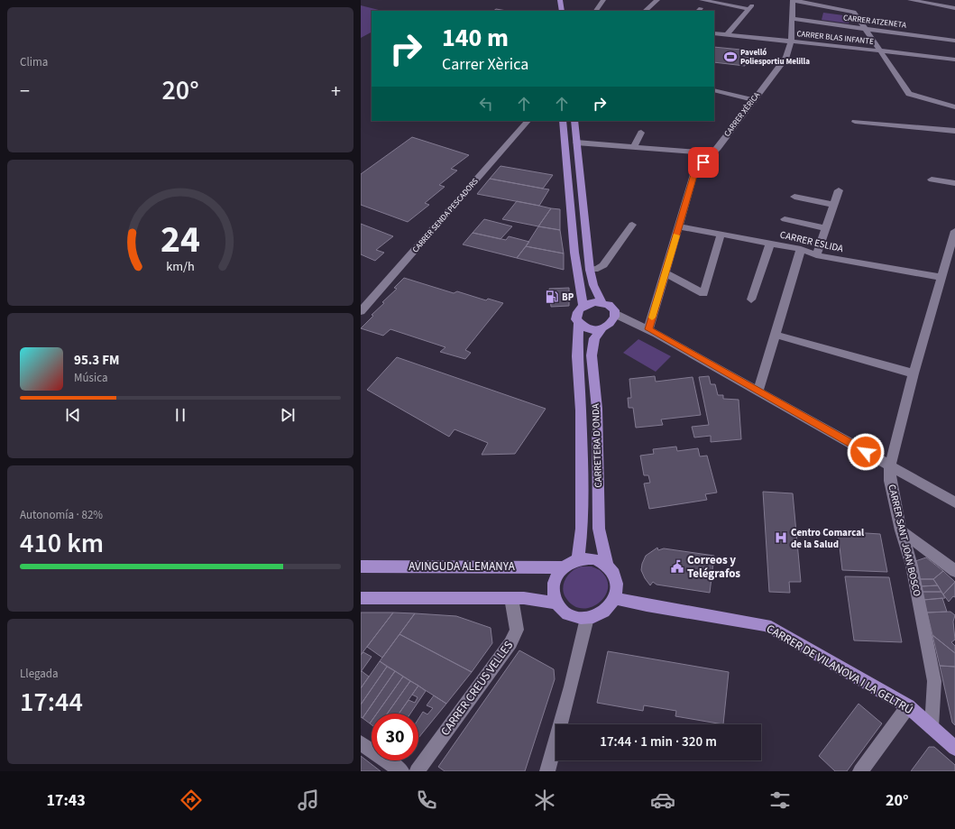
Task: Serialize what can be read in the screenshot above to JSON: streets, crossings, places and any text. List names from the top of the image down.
{
  "streets": {
    "main road": ["CARRETERA D'ONDA", "AVINGUDA ALEMANYA", "CARRER DE VILANOVA I LA GELTRÚ"],
    "street": [
      "CARRER ATZENETA",
      "CARRER BLAS INFANTE",
      "CARRER XÈRICA",
      "CARRER SENDA PESCADORS",
      "CARRER ESLIDA",
      "CARRER SANT JOAN BOSCO",
      "CARRER CREUS VELLES"
    ]
  },
  "crossings": [
    ["CARRER ATZENETA", "CARRER XÈRICA"],
    ["CARRER BLAS INFANTE", "CARRER XÈRICA"],
    ["CARRER XÈRICA", "CARRER ESLIDA"],
    ["CARRER ESLIDA", "CARRER SANT JOAN BOSCO"],
    ["CARRETERA D'ONDA", "AVINGUDA ALEMANYA"],
    ["CARRETERA D'ONDA", "CARRER DE VILANOVA I LA GELTRÚ"],
    ["CARRER SANT JOAN BOSCO", "CARRER DE VILANOVA I LA GELTRÚ"],
    ["AVINGUDA ALEMANYA", "CARRER DE VILANOVA I LA GELTRÚ"]
  ],
  "places": {
    "sports": ["Pavelló Poliesportiu Melilla"],
    "fuel station": ["BP"],
    "hospital": ["Centro Comarcal de la Salud"],
    "public building": ["Correos y Telégrafos"]
  },
  "page": {
    "tile": [
      "Clima",
      ["Autonomía · 82%", "410 km"],
      ["Llegada", "17:44"]
    ],
    "turn": ["140 m", "Carrer Xèrica"],
    "heat": ["−", "20°", "+"],
    "song": ["95.3 FM", "Música"],
    "limit": "30",
    "trip": "17:44 · 1 min · 320 m",
    "tabs": ["17:43", "20°"],
    "gauge": ["24", "km/h"]
  }
}
